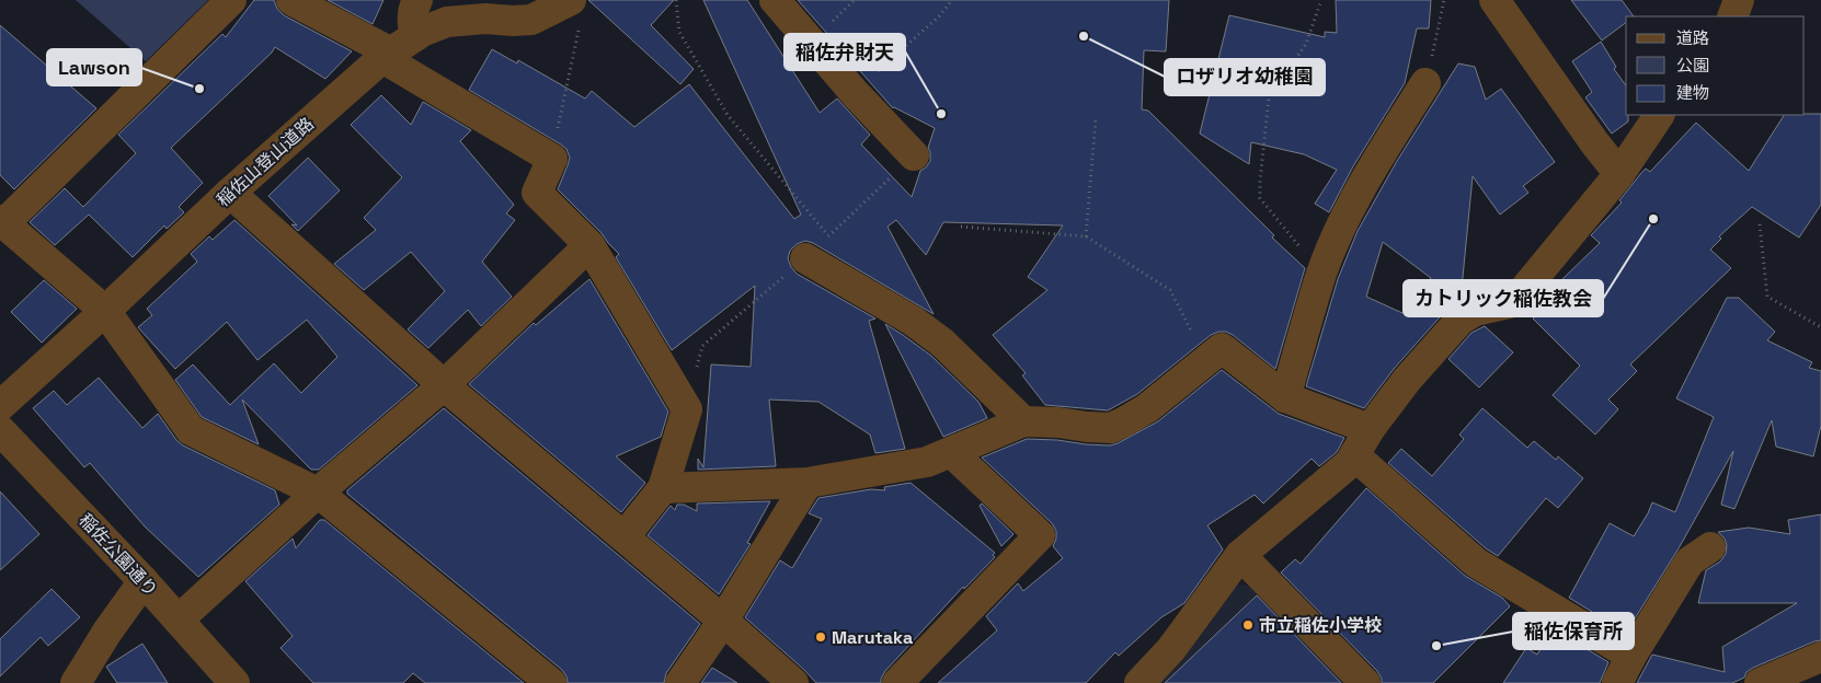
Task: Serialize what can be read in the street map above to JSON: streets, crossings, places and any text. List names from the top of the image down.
{
  "streets": {
    "street": ["稲佐山登山道路", "稲佐公園通り"]
  },
  "places": [
    "ロザリオ幼稚園",
    "Lawson",
    "稲佐弁財天",
    "カトリック稲佐教会",
    "市立稲佐小学校",
    "Marutaka",
    "稲佐保育所"
  ],
  "legend": ["道路", "公園", "建物"]
}
